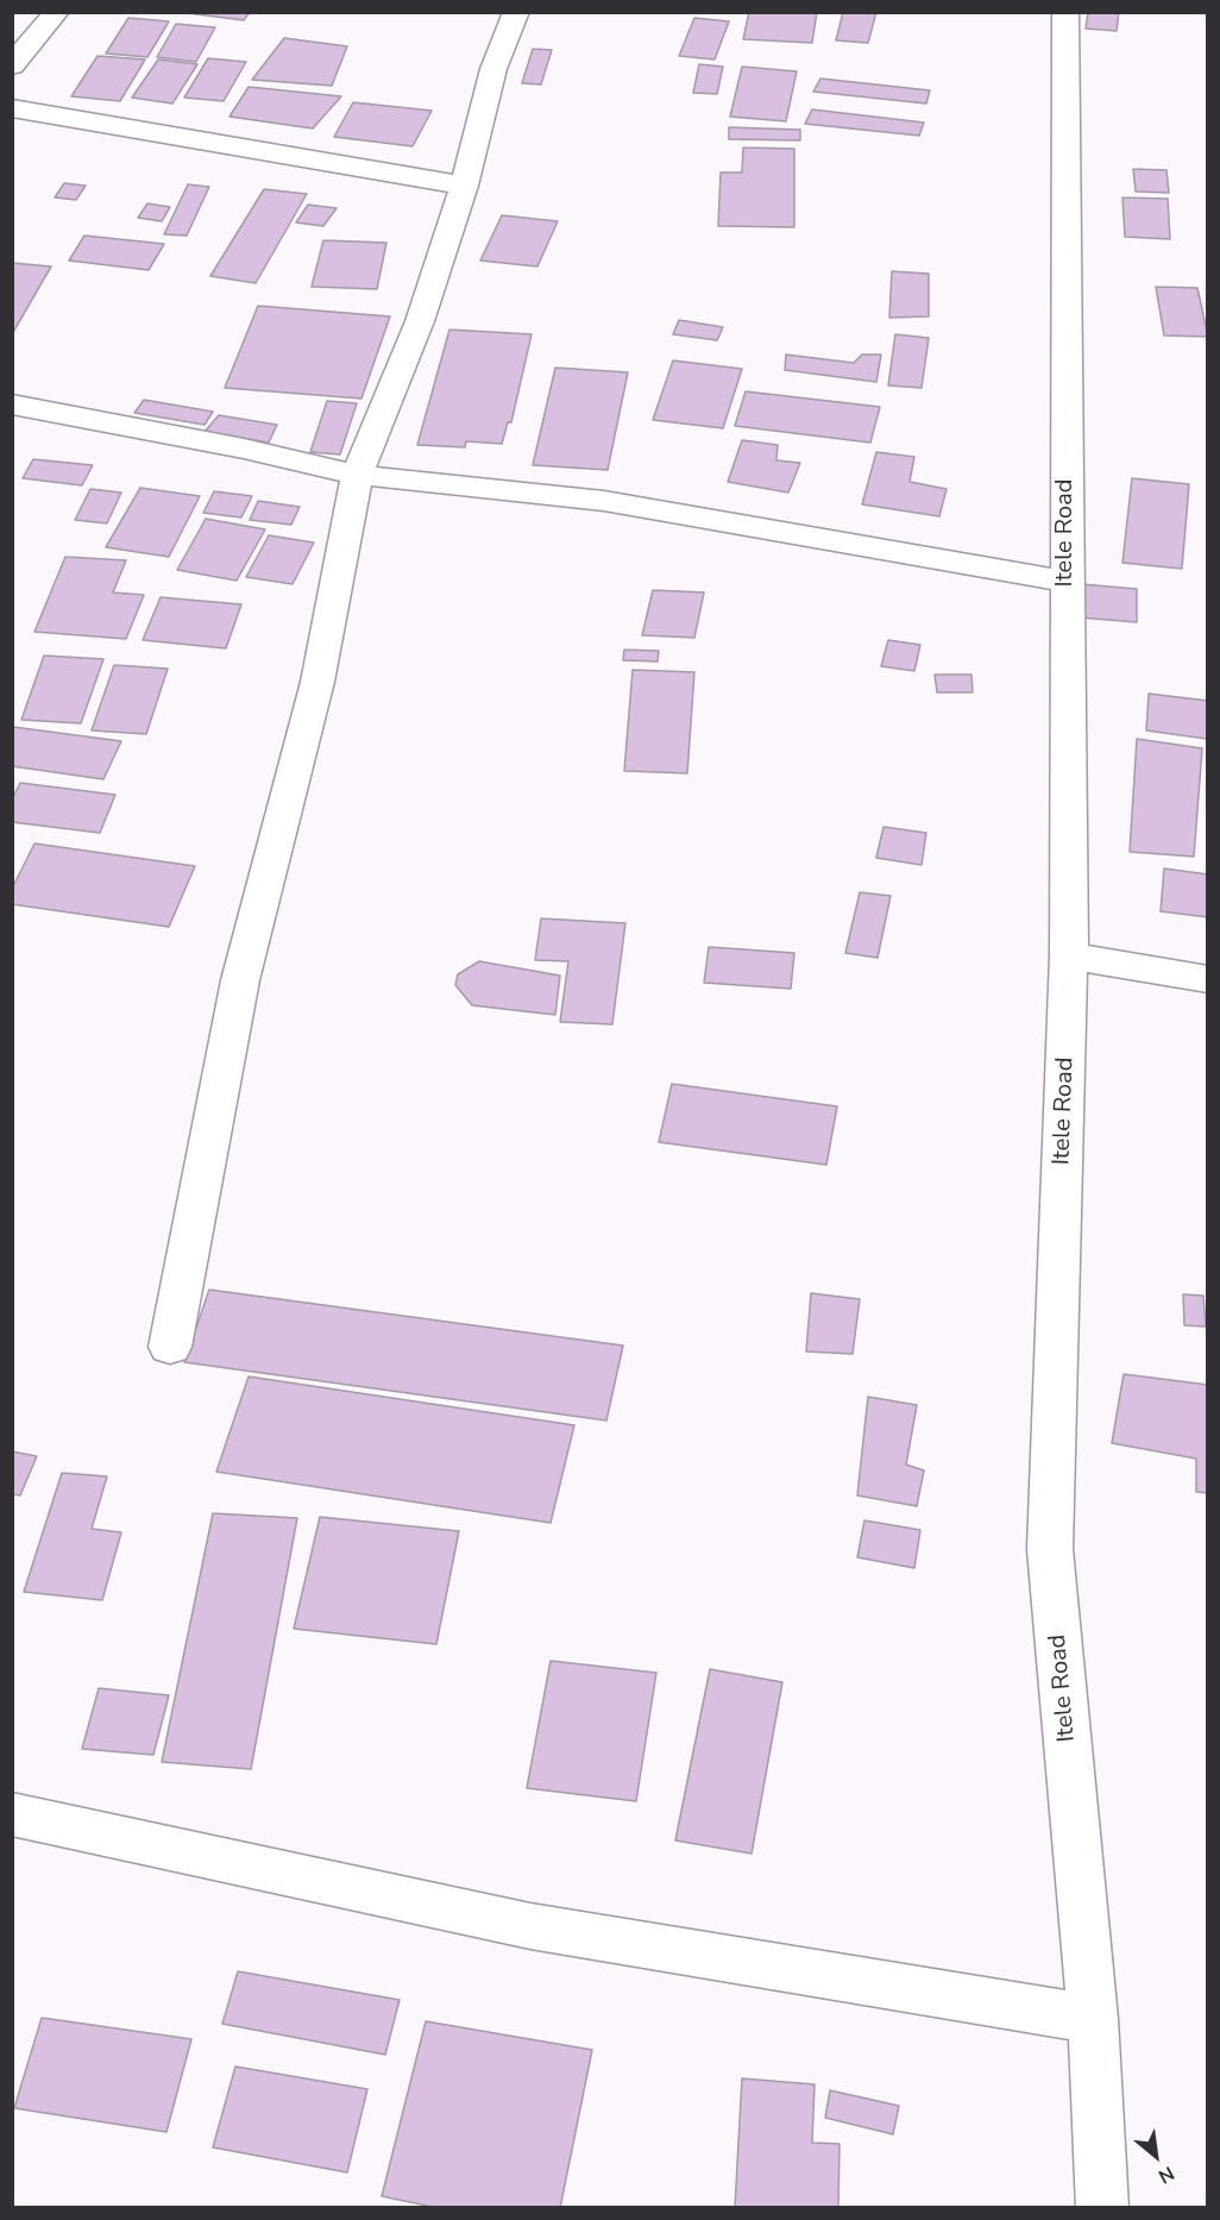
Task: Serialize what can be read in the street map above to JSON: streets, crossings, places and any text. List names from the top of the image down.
{
  "streets": {
    "street": ["Itele Road"]
  },
  "north": "bottom right"
}
